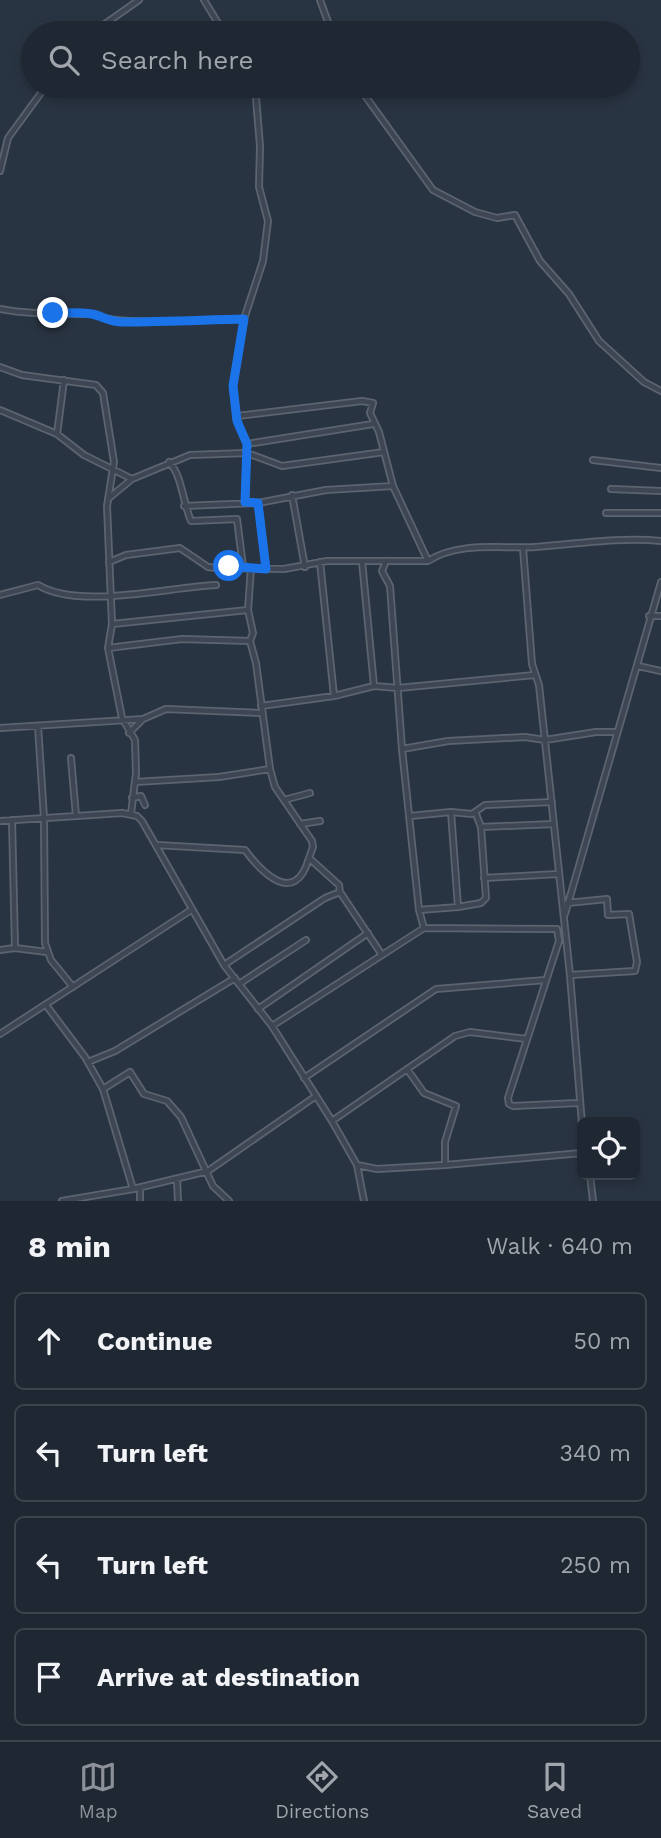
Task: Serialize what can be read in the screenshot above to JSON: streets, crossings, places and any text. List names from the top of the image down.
{
  "page": {
    "search": "Search here",
    "heading": ["8 min", "Walk · 640 m"],
    "list": [
      ["Continue", "50 m"],
      ["Turn left", "340 m"],
      ["Turn left", "250 m"],
      "Arrive at destination"
    ],
    "nav": ["Map", "Directions", "Saved"]
  }
}
